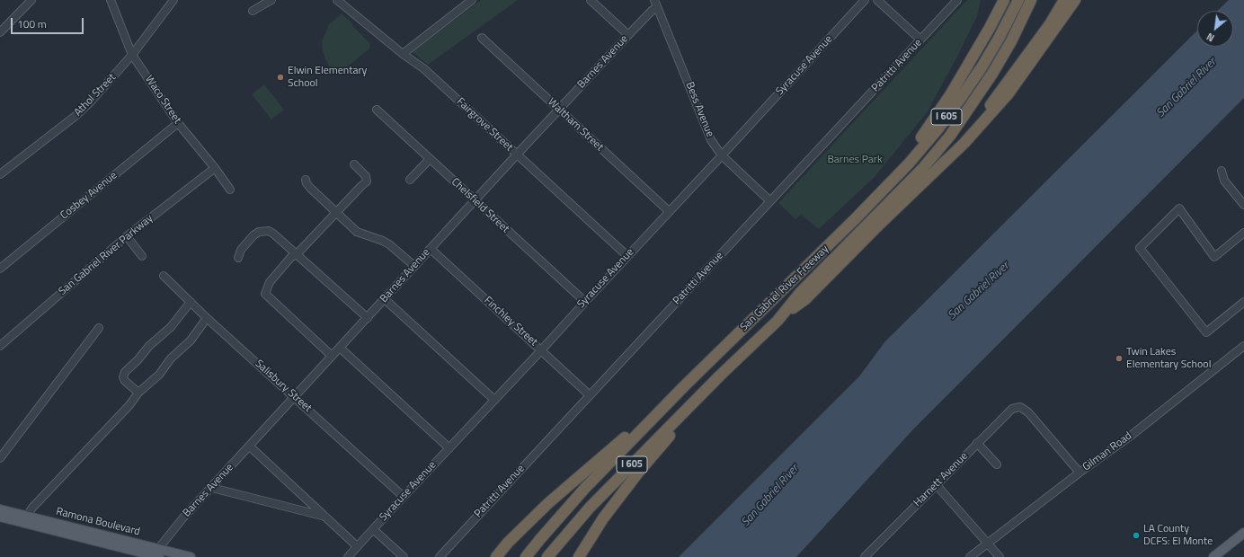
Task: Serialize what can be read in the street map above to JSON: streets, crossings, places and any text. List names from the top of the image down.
{
  "streets": {
    "highway": ["I 605", "San Gabriel River Freeway"],
    "main road": ["Ramona Boulevard"],
    "street": [
      "Barnes Avenue",
      "Syracuse Avenue",
      "Patritti Avenue",
      "Athol Street",
      "Waco Street",
      "Bess Avenue",
      "Fairgrove Street",
      "Waltham Street",
      "Cosbey Avenue",
      "Chelsfield Street",
      "San Gabriel River Parkway",
      "Finchley Street",
      "Salisbury Street",
      "Gilman Road",
      "Harnett Avenue"
    ]
  },
  "crossings": [
    ["Barnes Avenue", "Bess Avenue"],
    ["Barnes Avenue", "Fairgrove Street"],
    ["Barnes Avenue", "Waltham Street"],
    ["Barnes Avenue", "Chelsfield Street"],
    ["Barnes Avenue", "Finchley Street"],
    ["Barnes Avenue", "Salisbury Street"],
    ["Barnes Avenue", "Ramona Boulevard"],
    ["Syracuse Avenue", "Bess Avenue"],
    ["Syracuse Avenue", "Fairgrove Street"],
    ["Syracuse Avenue", "Waltham Street"],
    ["Syracuse Avenue", "Chelsfield Street"],
    ["Syracuse Avenue", "Finchley Street"],
    ["Syracuse Avenue", "Salisbury Street"],
    ["Patritti Avenue", "Bess Avenue"],
    ["Patritti Avenue", "Finchley Street"],
    ["Athol Street", "Waco Street"],
    ["Waco Street", "Cosbey Avenue"],
    ["Waco Street", "San Gabriel River Parkway"],
    ["Gilman Road", "Harnett Avenue"]
  ],
  "water": ["San Gabriel River"],
  "parks": ["Barnes Park"],
  "places": ["Elwin Elementary School", "Twin Lakes Elementary School", "LA County DCFS: El Monte"],
  "scale_bar": "100 m",
  "north": "bottom left"
}
